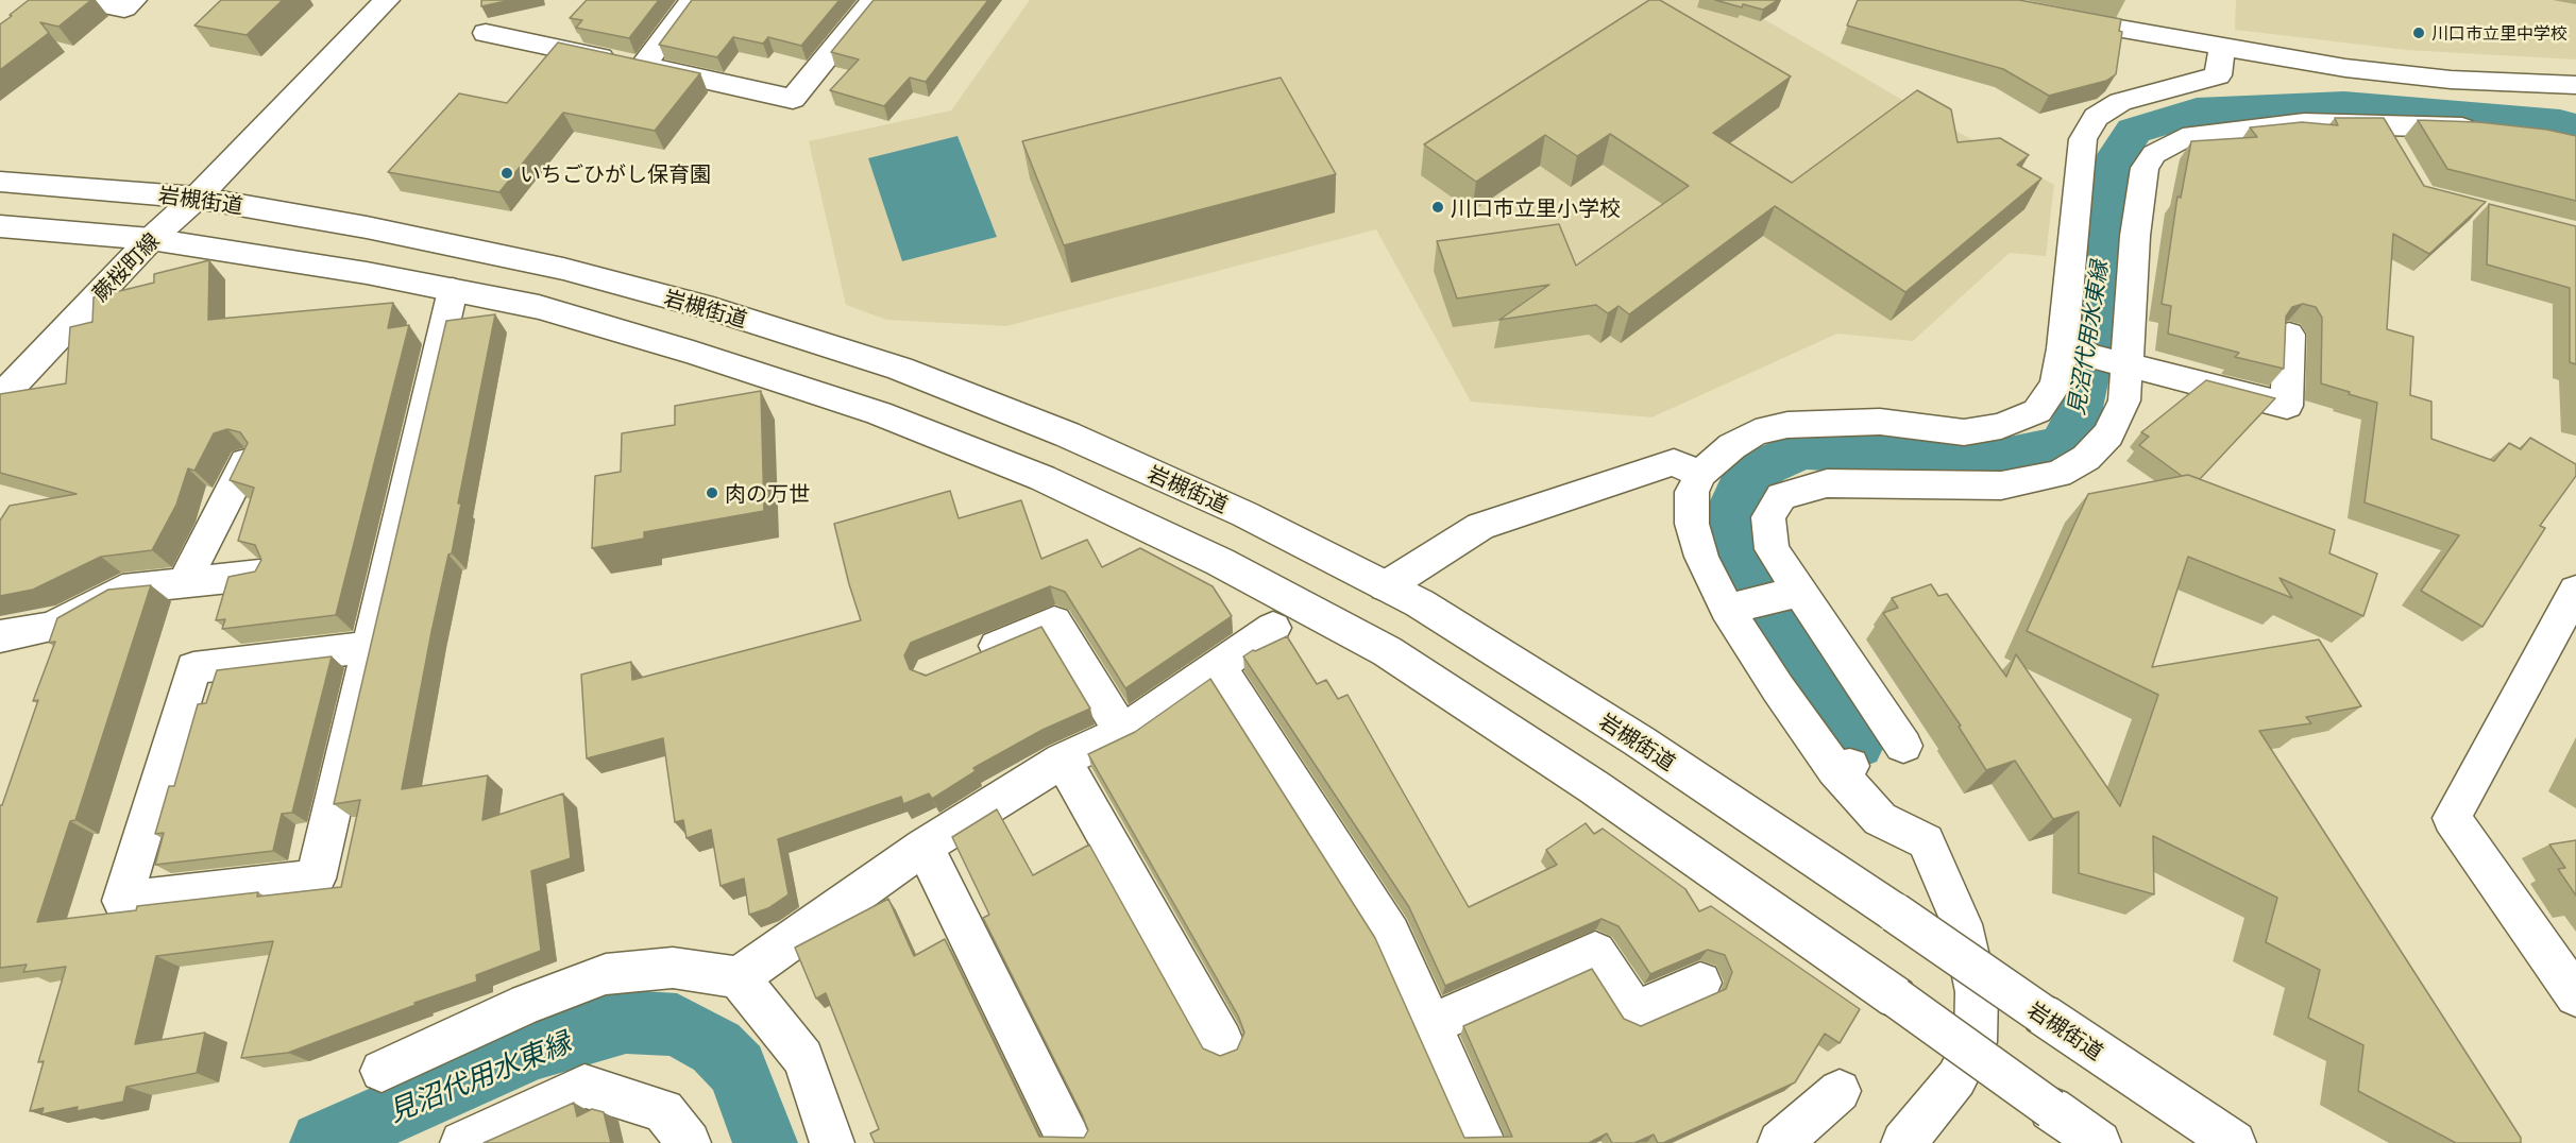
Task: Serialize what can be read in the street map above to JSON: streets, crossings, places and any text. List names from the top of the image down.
{
  "streets": {
    "main road": ["岩槻街道", "蕨桜町線"]
  },
  "crossings": [
    ["岩槻街道", "蕨桜町線"]
  ],
  "water": ["見沼代用水東縁"],
  "places": [
    "川口市立里中学校",
    "いちごひがし保育園",
    "川口市立里小学校",
    "肉の万世"
  ]
}
